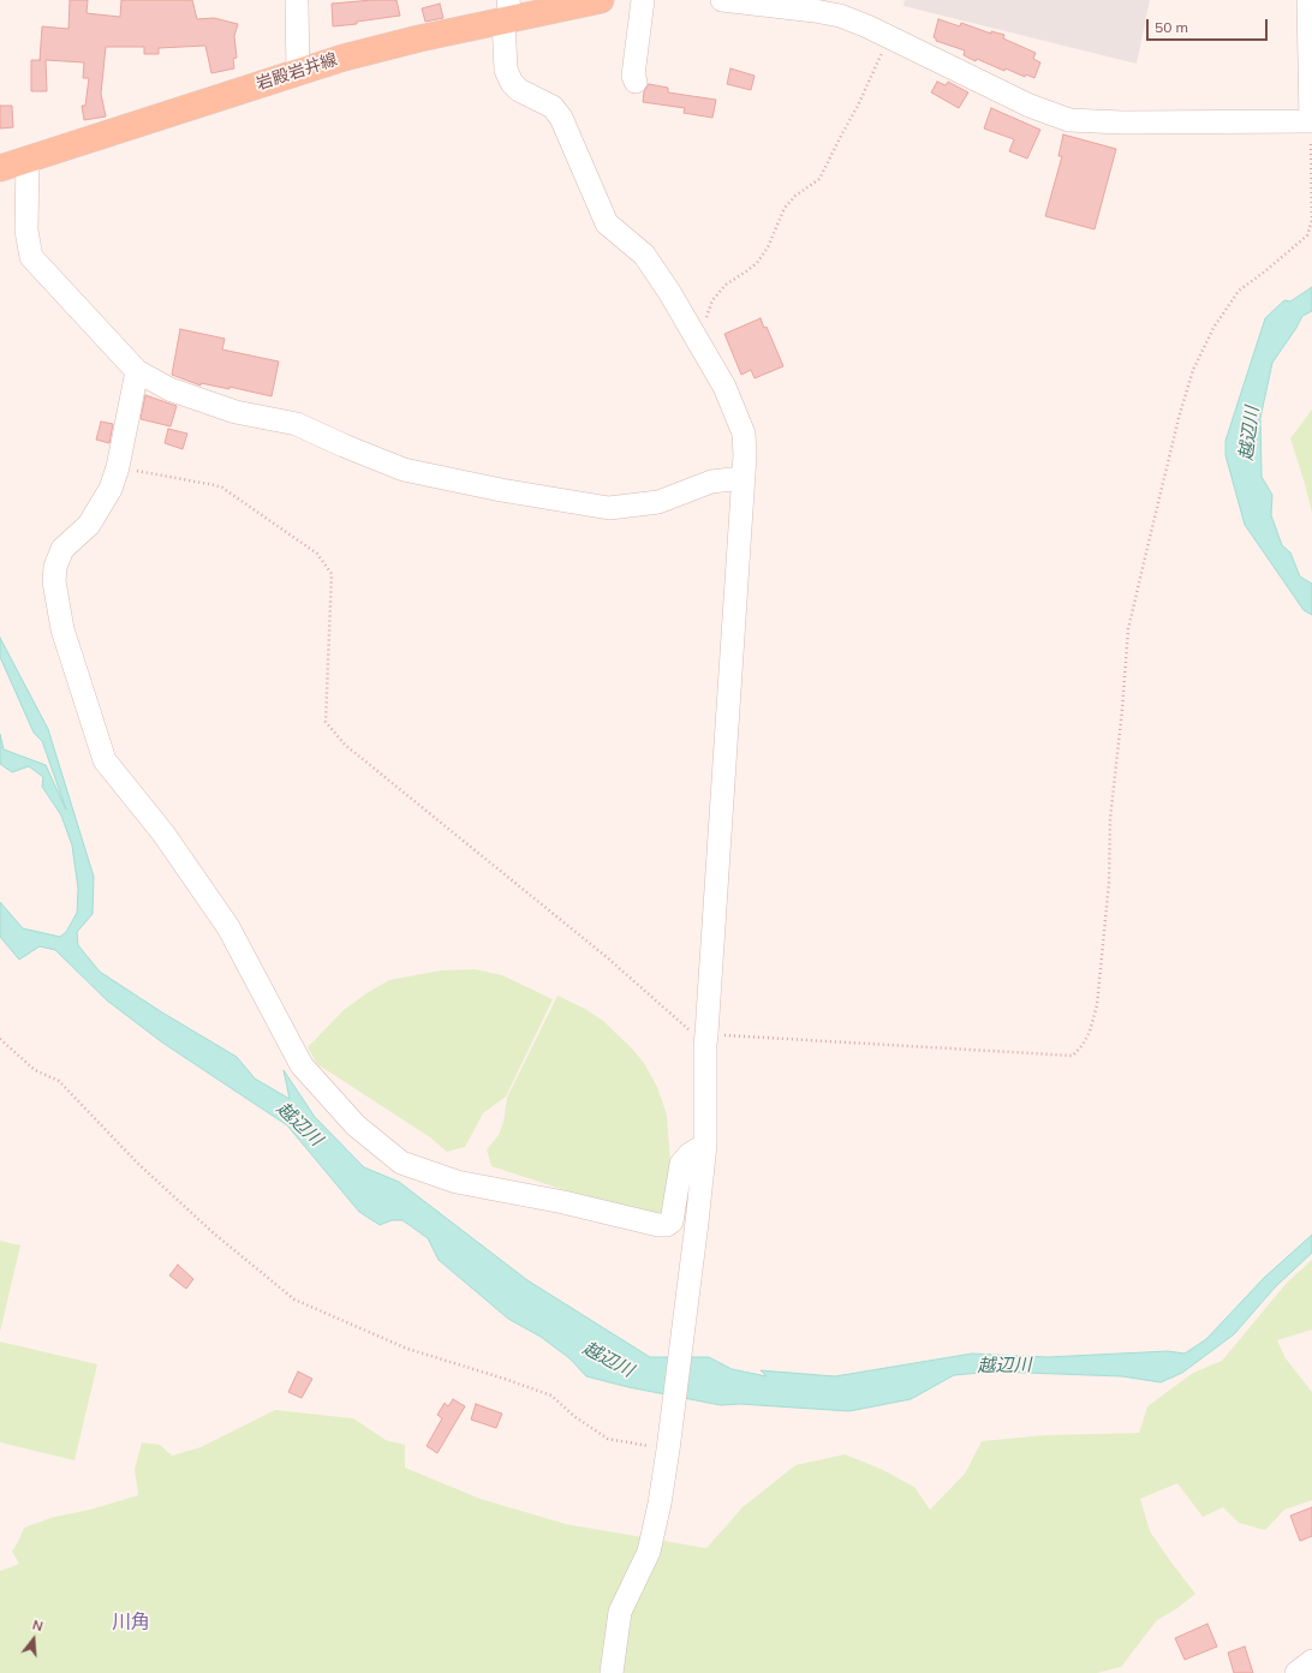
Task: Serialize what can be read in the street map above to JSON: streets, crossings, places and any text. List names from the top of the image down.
{
  "streets": {
    "main road": ["岩殿岩井線"]
  },
  "districts": ["川角"],
  "water": ["越辺川"],
  "scale_bar": "50 m",
  "north": "top"
}
